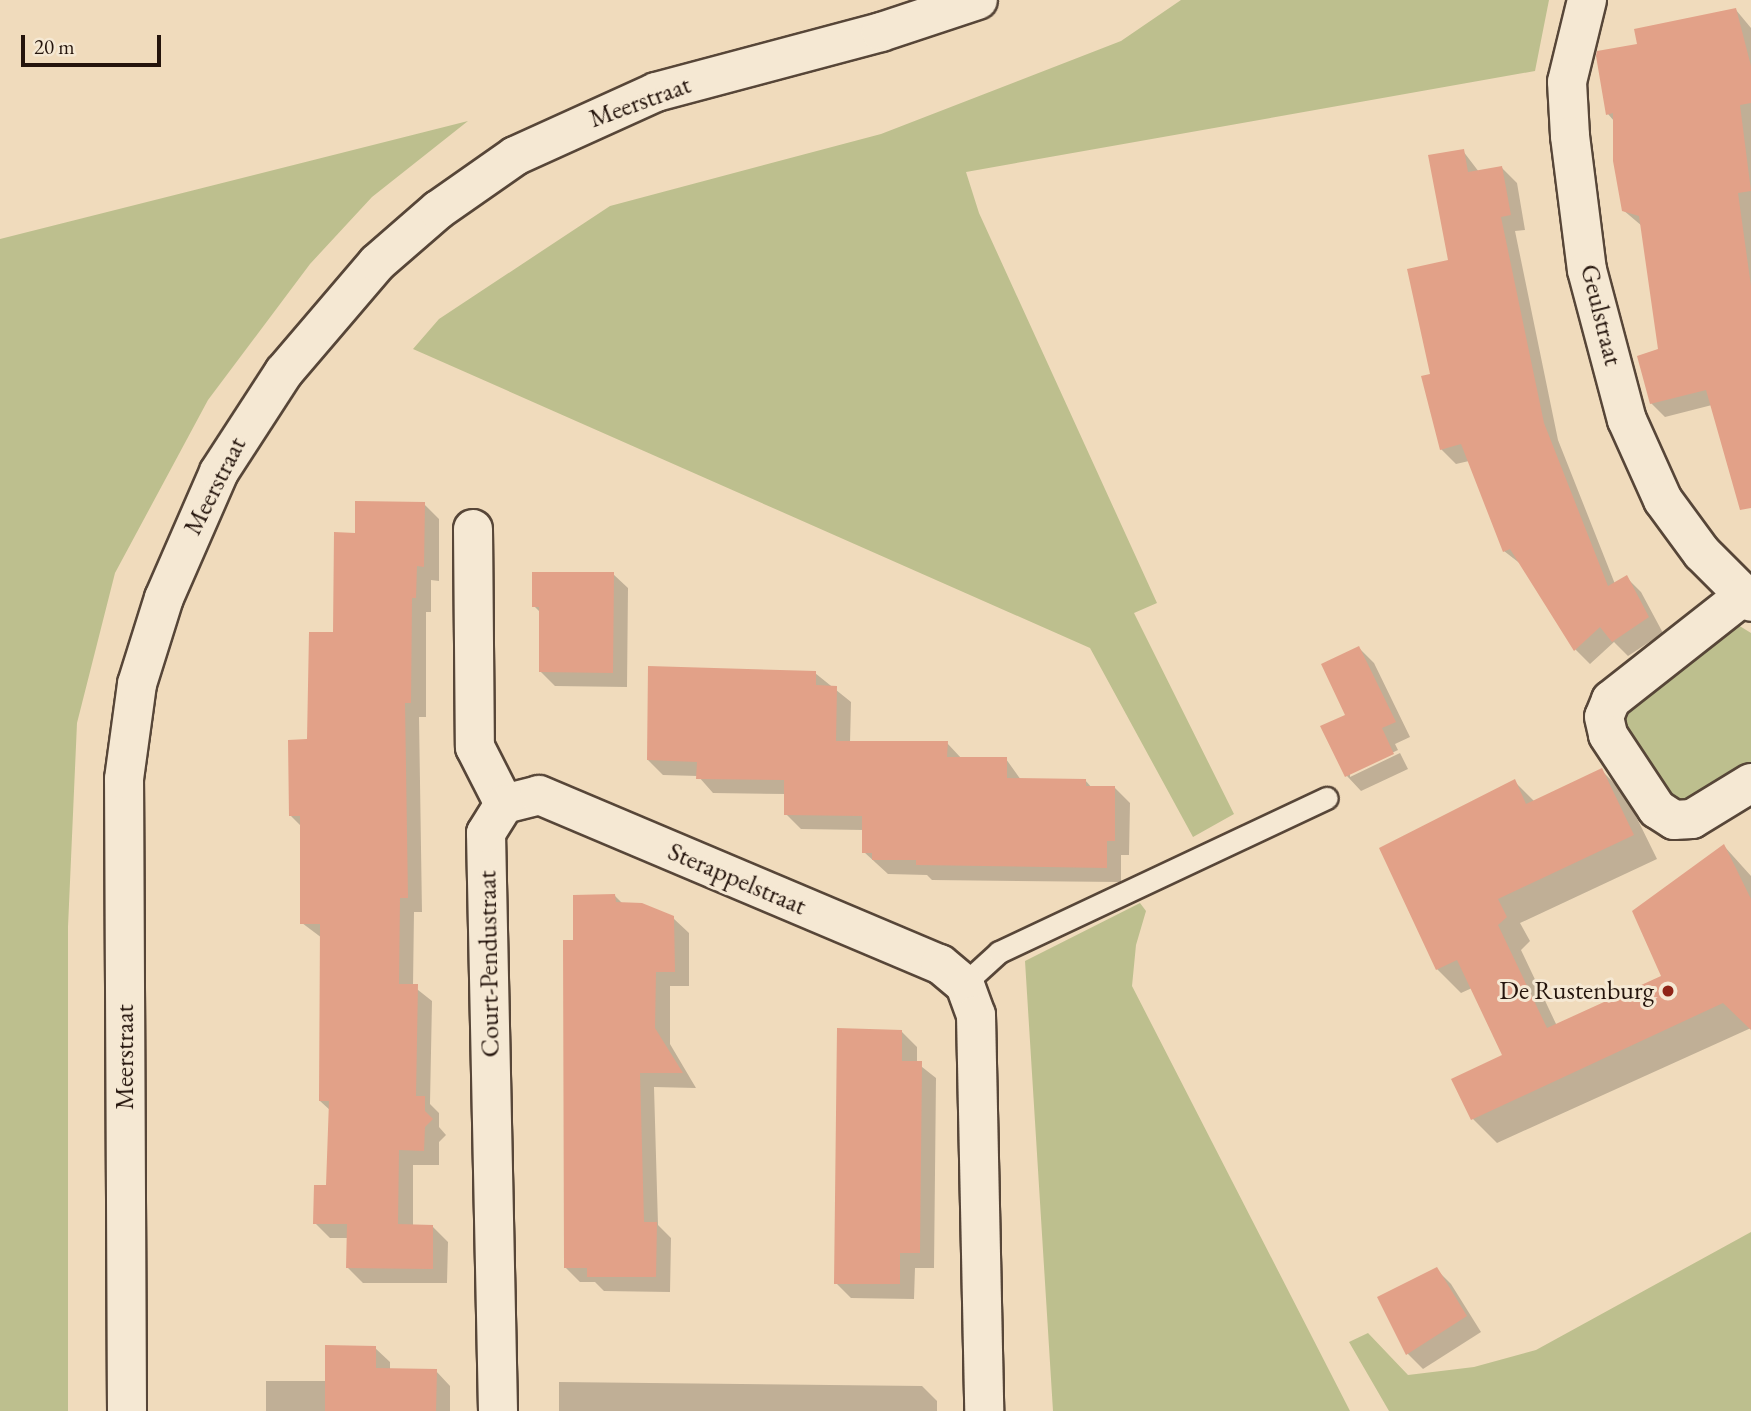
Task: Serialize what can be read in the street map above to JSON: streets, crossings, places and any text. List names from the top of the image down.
{
  "streets": {
    "street": [
      "Meerstraat",
      "Geulstraat",
      "Sterappelstraat",
      "Court-Pendustraat"
    ]
  },
  "crossings": [
    ["Sterappelstraat", "Court-Pendustraat"]
  ],
  "places": ["De Rustenburg"],
  "scale_bar": "20 m"
}
